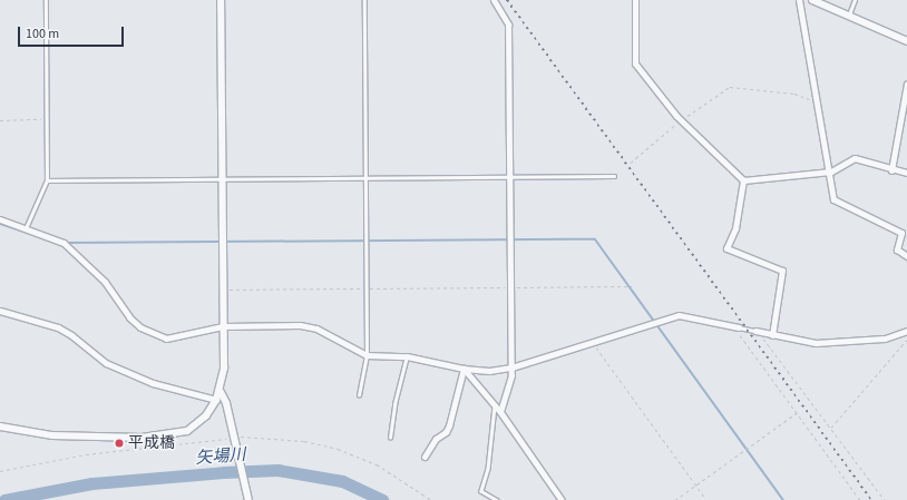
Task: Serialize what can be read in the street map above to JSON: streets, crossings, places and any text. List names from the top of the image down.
{
  "water": ["矢場川"],
  "places": ["平成橋"],
  "scale_bar": "100 m"
}
